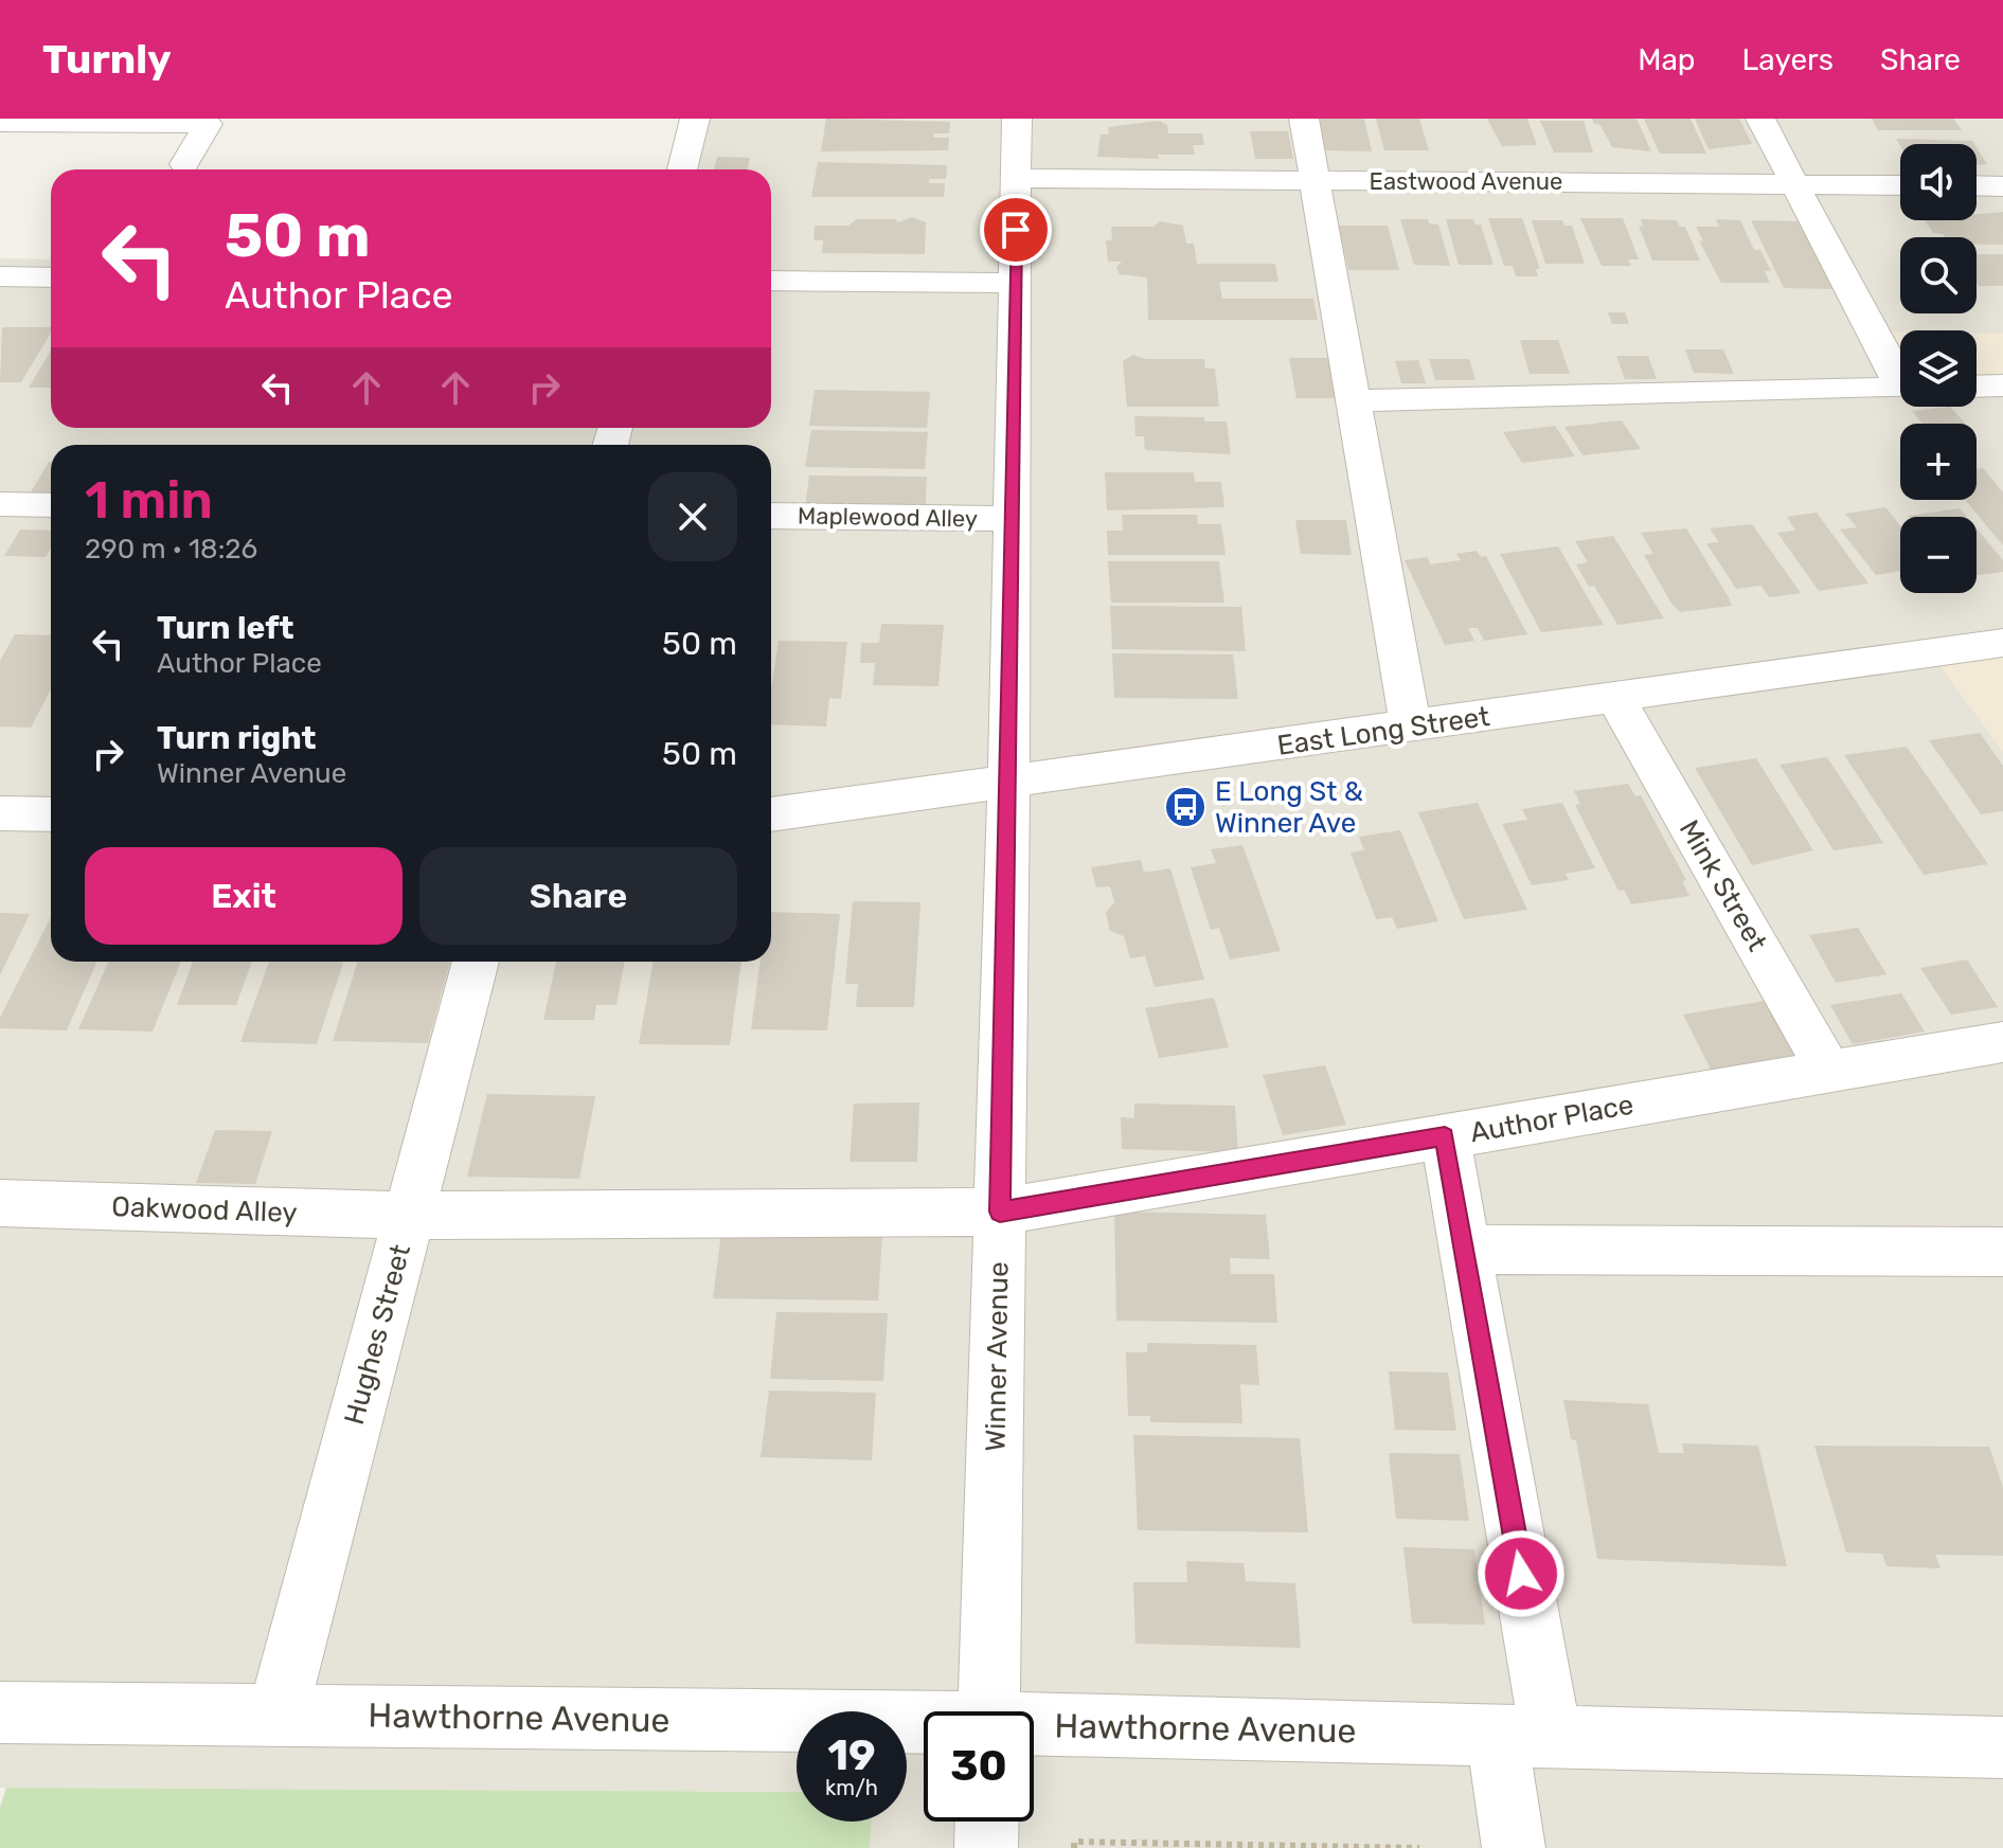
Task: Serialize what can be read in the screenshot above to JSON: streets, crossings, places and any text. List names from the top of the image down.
{
  "streets": {
    "street": [
      "Eastwood Avenue",
      "Maplewood Alley",
      "East Long Street",
      "Mink Street",
      "Author Place",
      "Oakwood Alley",
      "Hughes Street",
      "Winner Avenue",
      "Hawthorne Avenue"
    ]
  },
  "crossings": [
    ["Eastwood Avenue", "Winner Avenue"],
    ["Maplewood Alley", "Winner Avenue"],
    ["East Long Street", "Mink Street"],
    ["East Long Street", "Winner Avenue"],
    ["Mink Street", "Author Place"],
    ["Author Place", "Oakwood Alley"],
    ["Author Place", "Hughes Street"],
    ["Author Place", "Winner Avenue"],
    ["Oakwood Alley", "Hughes Street"],
    ["Hughes Street", "Hawthorne Avenue"]
  ],
  "places": {
    "bus stop": ["E Long St & Winner Ave"]
  },
  "page": {
    "header": "Turnly",
    "nav": ["Map", "Layers", "Share"],
    "map_buttons": ["+", "−"],
    "turn": ["50 m", "Author Place"],
    "heading": ["1 min", "290 m · 18:26"],
    "list": [
      {
        "name": "Turn left",
        "note": "Author Place",
        "value": "50 m"
      },
      {
        "name": "Turn right",
        "note": "Winner Avenue",
        "value": "50 m"
      }
    ],
    "buttons": ["Exit", "Share"],
    "speed": "19 km/h",
    "limit": "30"
  }
}
